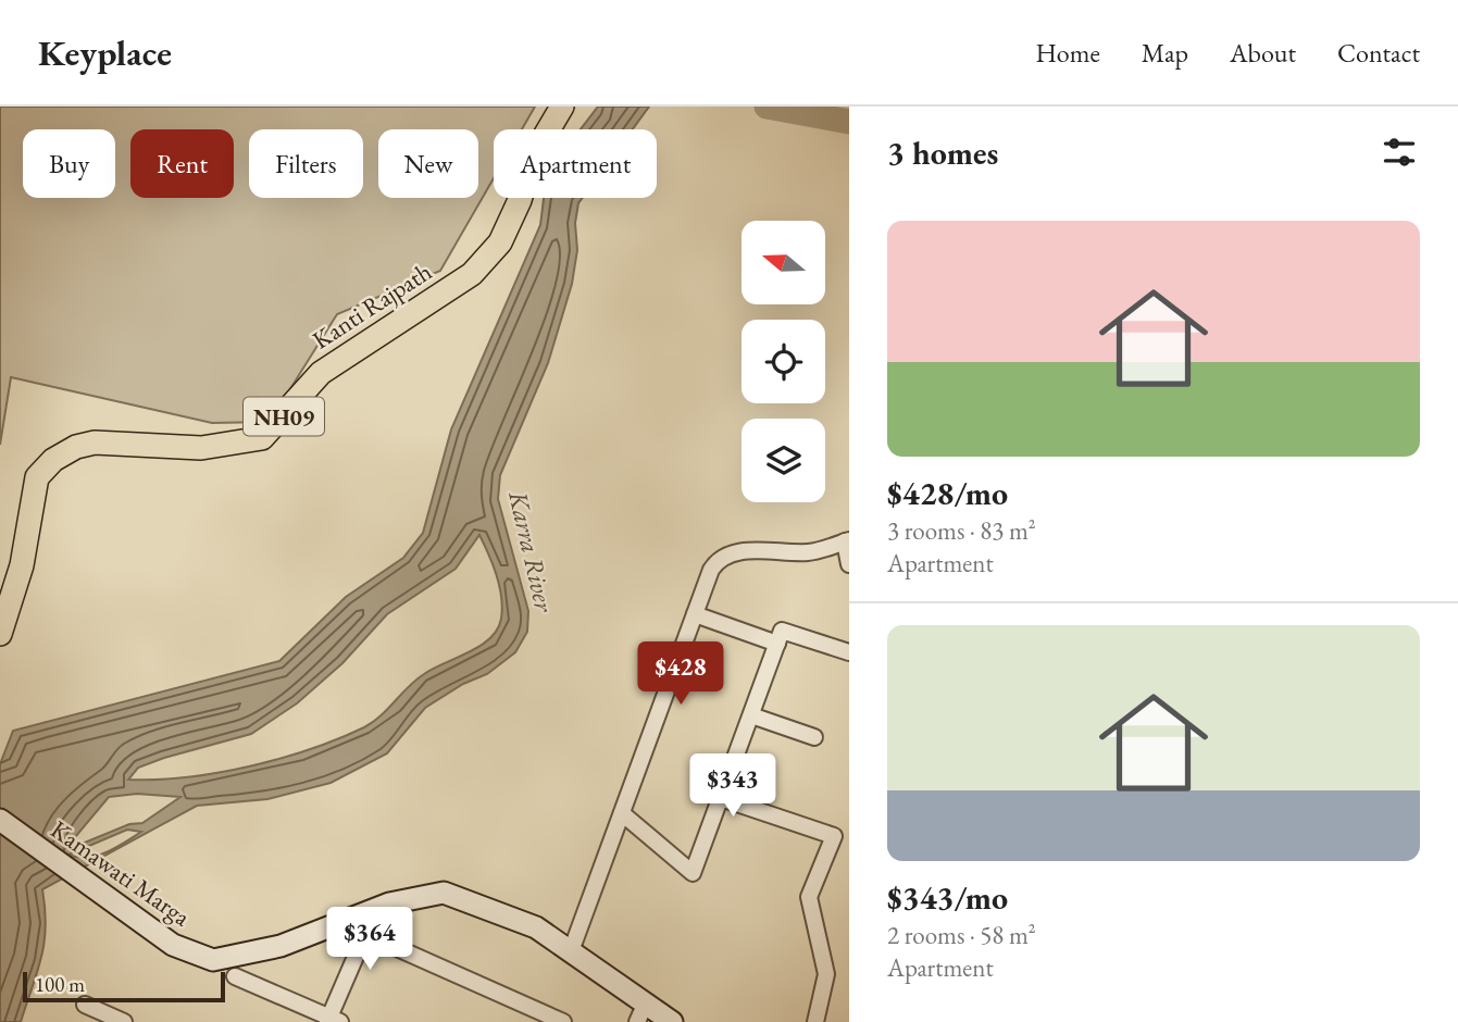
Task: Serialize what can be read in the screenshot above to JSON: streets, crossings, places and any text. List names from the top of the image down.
{
  "streets": {
    "main road": ["Kanti Rajpath", "NH09", "Kamawati Marga"]
  },
  "water": ["Karra River"],
  "scale_bar": "100 m",
  "north": "left",
  "page": {
    "header": "Keyplace",
    "nav": [
      "Home",
      "Map",
      "About",
      "Contact"
    ],
    "heading": "3 homes",
    "chip": [
      "Buy",
      "Rent",
      "Filters",
      "New",
      "Apartment"
    ],
    "list": [
      {
        "name": "$428/mo",
        "note": "3 rooms · 83 m² · Apartment"
      },
      {
        "name": "$343/mo",
        "note": "2 rooms · 58 m² · Apartment"
      }
    ],
    "price": ["$428", "$343", "$364"],
    "scale": "100 m"
  }
}
